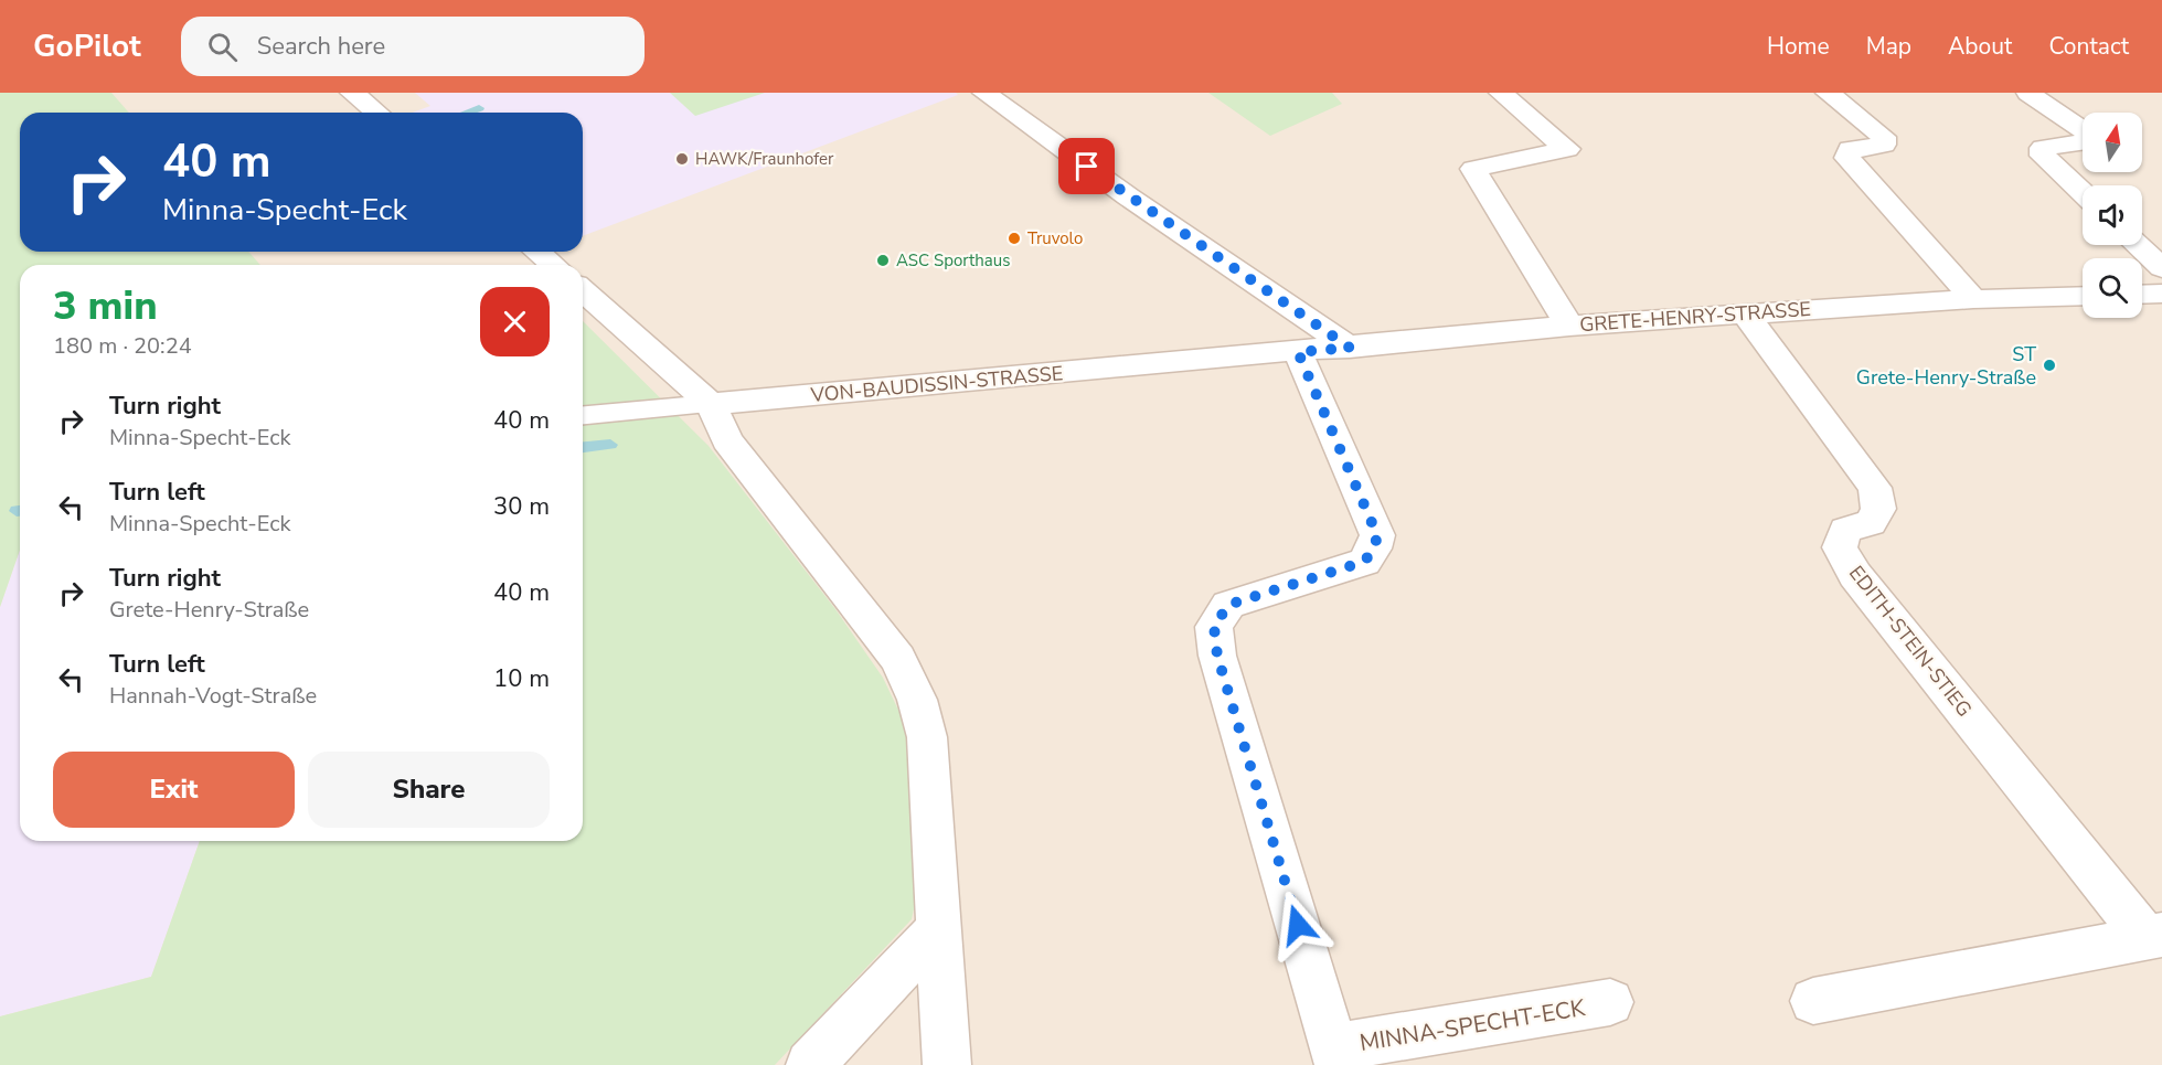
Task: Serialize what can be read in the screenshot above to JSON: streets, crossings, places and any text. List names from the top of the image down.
{
  "streets": {
    "street": [
      "GRETE-HENRY-STRASSE",
      "VON-BAUDISSIN-STRASSE",
      "EDITH-STEIN-STIEG",
      "MINNA-SPECHT-ECK"
    ]
  },
  "crossings": [
    ["GRETE-HENRY-STRASSE", "VON-BAUDISSIN-STRASSE"],
    ["GRETE-HENRY-STRASSE", "EDITH-STEIN-STIEG"],
    ["GRETE-HENRY-STRASSE", "MINNA-SPECHT-ECK"],
    ["VON-BAUDISSIN-STRASSE", "MINNA-SPECHT-ECK"]
  ],
  "places": [
    "HAWK/Fraunhofer",
    "Truvolo",
    "ASC Sporthaus",
    "ST Grete-Henry-Straße"
  ],
  "north": "top",
  "page": {
    "header": "GoPilot",
    "search": "Search here",
    "nav": [
      "Home",
      "Map",
      "About",
      "Contact"
    ],
    "turn": ["40 m", "Minna-Specht-Eck"],
    "heading": ["3 min", "180 m · 20:24"],
    "list": [
      {
        "name": "Turn right",
        "note": "Minna-Specht-Eck",
        "value": "40 m"
      },
      {
        "name": "Turn left",
        "note": "Minna-Specht-Eck",
        "value": "30 m"
      },
      {
        "name": "Turn right",
        "note": "Grete-Henry-Straße",
        "value": "40 m"
      },
      {
        "name": "Turn left",
        "note": "Hannah-Vogt-Straße",
        "value": "10 m"
      }
    ],
    "buttons": ["Exit", "Share"]
  }
}
